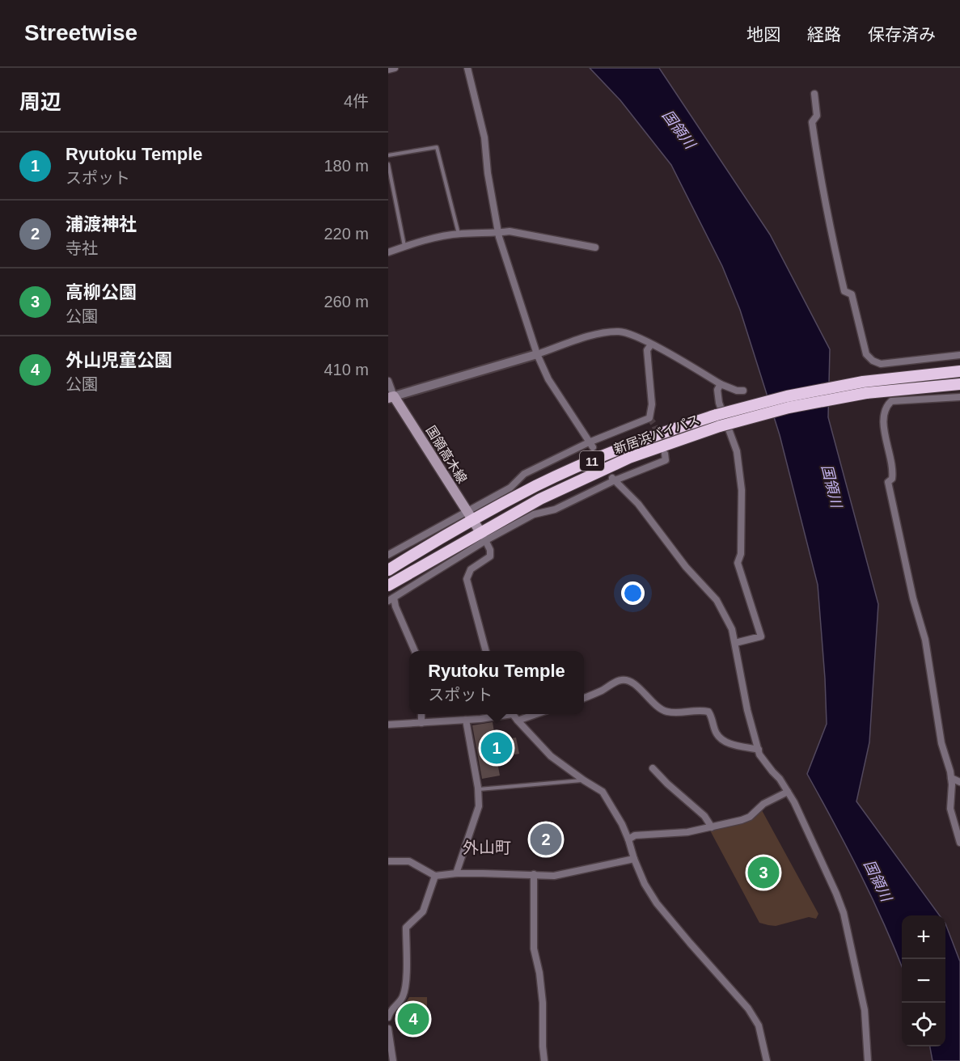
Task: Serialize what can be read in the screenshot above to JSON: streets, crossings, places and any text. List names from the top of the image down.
{
  "streets": {
    "highway": ["新居浜バイパス", "11"],
    "main road": ["国領高木線"]
  },
  "crossings": [
    ["新居浜バイパス", "国領高木線"]
  ],
  "districts": ["外山町"],
  "water": ["国領川"],
  "page": {
    "header": "Streetwise",
    "nav": ["地図", "経路", "保存済み"],
    "heading": ["周辺", "4件"],
    "list": [
      {
        "mark": "1",
        "name": "Ryutoku Temple",
        "note": "スポット",
        "value": "180 m"
      },
      {
        "mark": "2",
        "name": "浦渡神社",
        "note": "寺社",
        "value": "220 m"
      },
      {
        "mark": "3",
        "name": "高柳公園",
        "note": "公園",
        "value": "260 m"
      },
      {
        "mark": "4",
        "name": "外山児童公園",
        "note": "公園",
        "value": "410 m"
      }
    ],
    "popup": ["Ryutoku Temple", "スポット"],
    "pins": [
      "1",
      "2",
      "3",
      "4"
    ],
    "map_buttons": ["+", "−"]
  }
}
